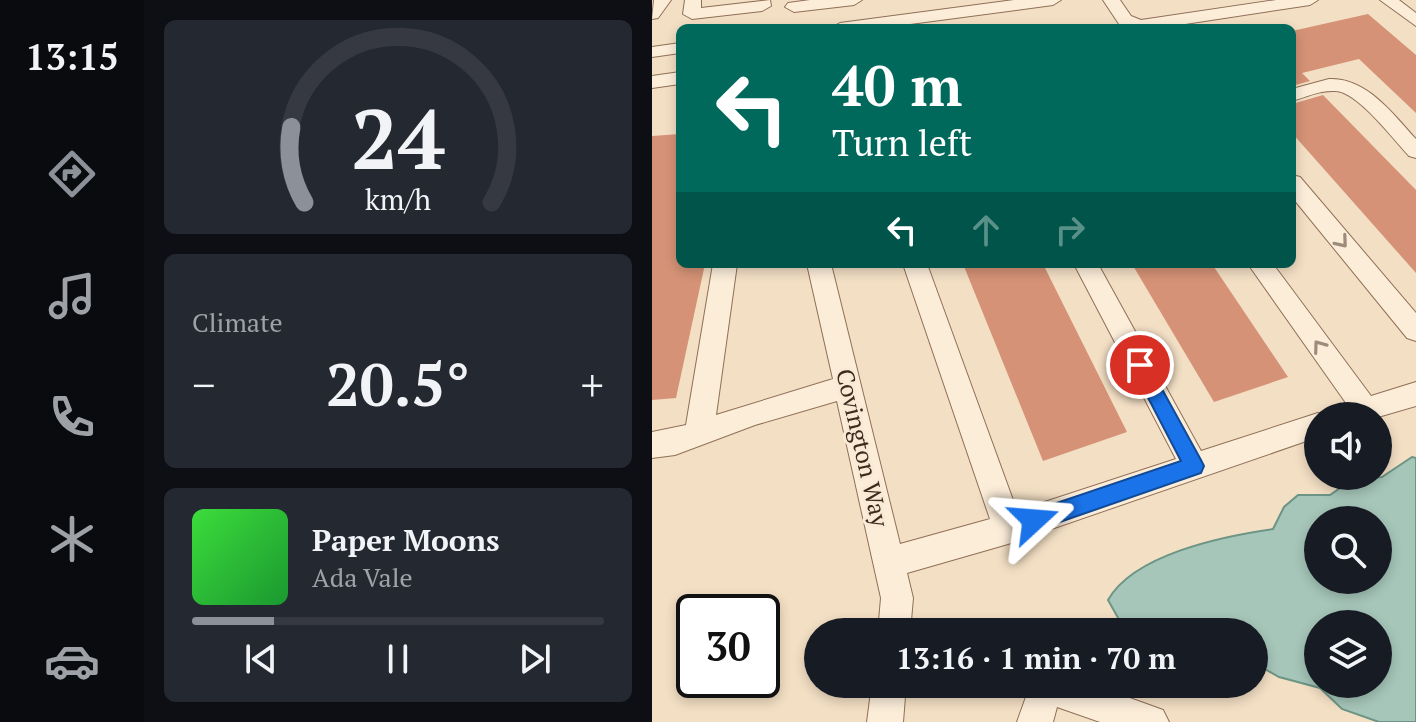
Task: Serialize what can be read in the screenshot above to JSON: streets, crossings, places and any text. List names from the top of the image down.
{
  "streets": {
    "street": ["Covington Way"]
  },
  "page": {
    "tabs": "13:15",
    "turn": ["40 m", "Turn left"],
    "tile": "Climate",
    "heat": ["−", "20.5°", "+"],
    "song": ["Paper Moons", "Ada Vale"],
    "limit": "30",
    "trip": "13:16 · 1 min · 70 m",
    "gauge": ["24", "km/h"]
  }
}
